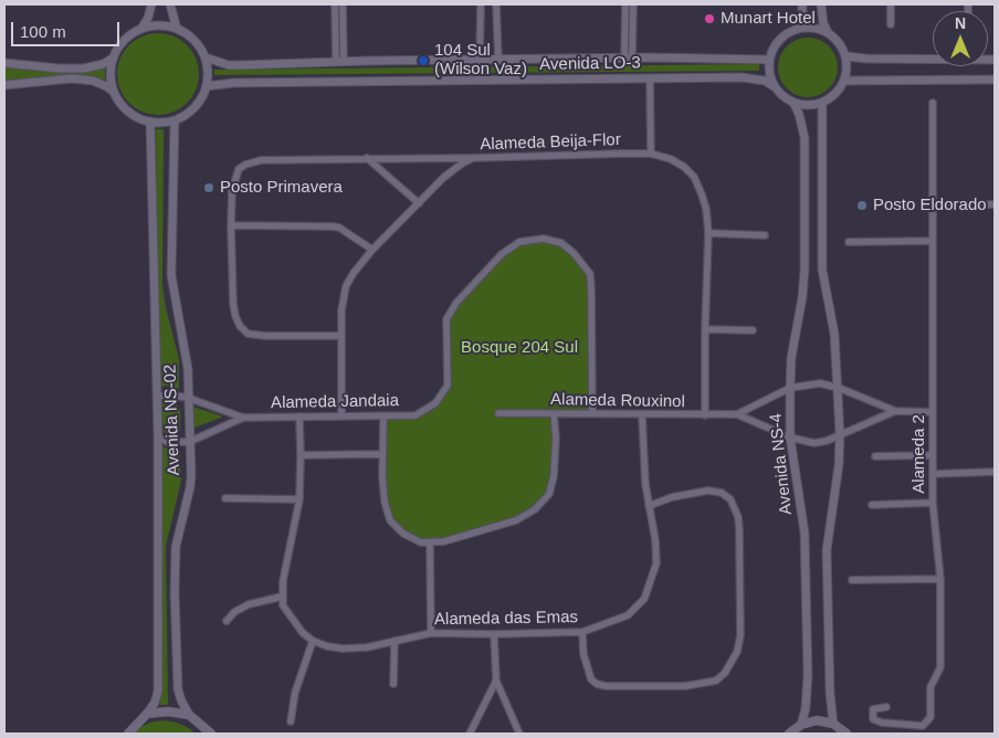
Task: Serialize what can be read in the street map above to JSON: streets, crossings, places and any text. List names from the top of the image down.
{
  "streets": {
    "street": [
      "Avenida LO-3",
      "Alameda Beija-Flor",
      "Alameda Rouxinol",
      "Alameda Jandaia",
      "Avenida NS-02",
      "Alameda 2",
      "Avenida NS-4",
      "Alameda das Emas"
    ]
  },
  "crossings": [
    ["Avenida LO-3", "Avenida NS-02"],
    ["Avenida LO-3", "Avenida NS-4"],
    ["Alameda Beija-Flor", "Alameda Rouxinol"],
    ["Alameda Beija-Flor", "Alameda Jandaia"],
    ["Alameda Rouxinol", "Alameda Jandaia"],
    ["Alameda Rouxinol", "Alameda das Emas"],
    ["Alameda Jandaia", "Avenida NS-02"]
  ],
  "parks": ["Bosque 204 Sul"],
  "places": [
    "Munart Hotel",
    "104 Sul (Wilson Vaz)",
    "Posto Primavera",
    "Posto Eldorado"
  ],
  "scale_bar": "100 m",
  "north": "top"
}
